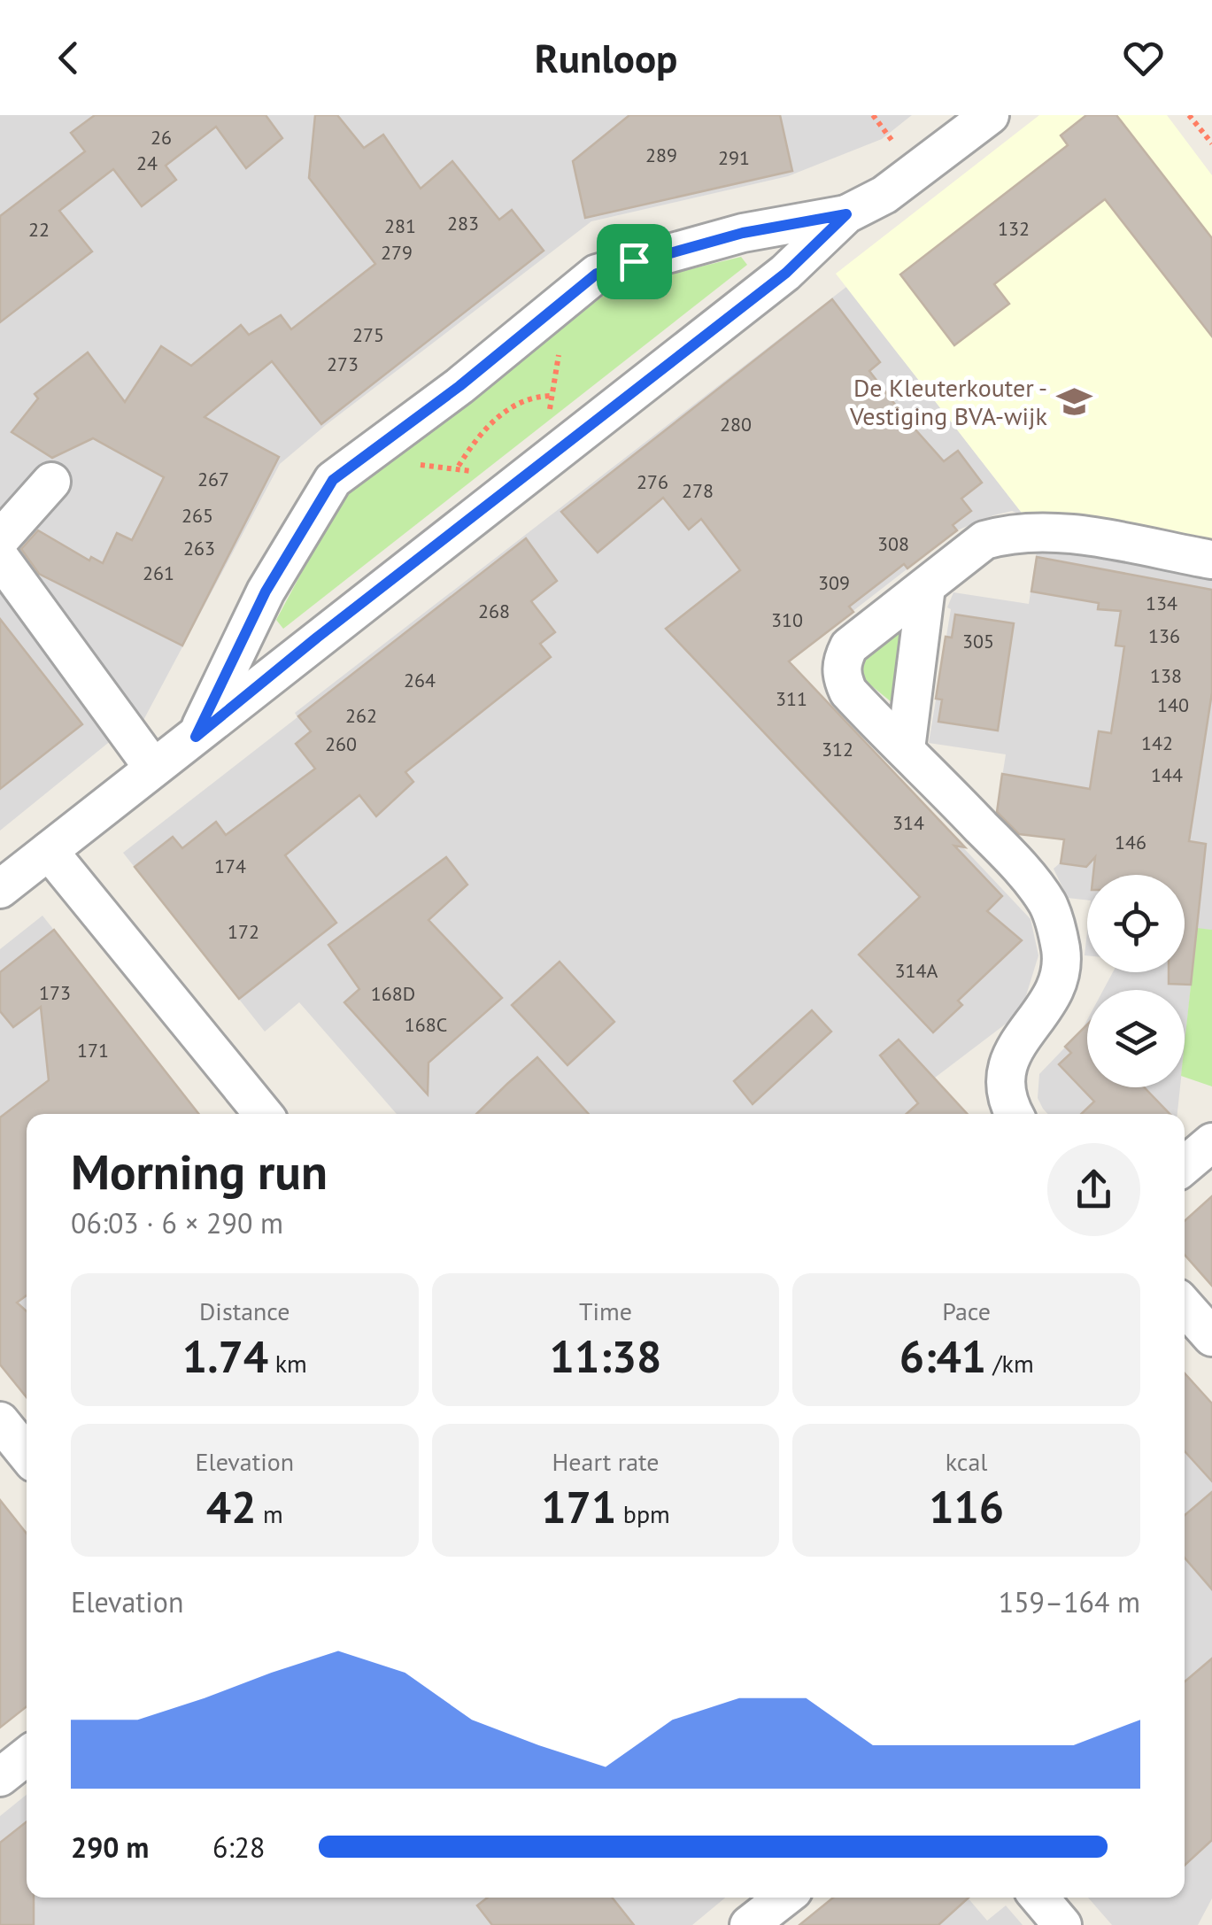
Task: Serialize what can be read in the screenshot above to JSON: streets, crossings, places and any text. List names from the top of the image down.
{
  "places": {
    "school or university": ["De Kleuterkouter - Vestiging BVA-wijk"]
  },
  "house_numbers": [
    "26",
    "289",
    "291",
    "24",
    "283",
    "281",
    "132",
    "22",
    "279",
    "275",
    "273",
    "280",
    "267",
    "276",
    "278",
    "265",
    "308",
    "263",
    "261",
    "309",
    "134",
    "268",
    "310",
    "136",
    "305",
    "138",
    "264",
    "311",
    "140",
    "262",
    "142",
    "260",
    "312",
    "144",
    "314",
    "146",
    "174",
    "172",
    "314A",
    "173",
    "168D",
    "168C",
    "171"
  ],
  "page": {
    "header": "Runloop",
    "heading": ["Morning run", "06:03 · 6 × 290 m"],
    "stats": [
      ["Distance", "1.74 km"],
      ["Time", "11:38"],
      ["Pace", "6:41 /km"],
      ["Elevation", "42 m"],
      ["Heart rate", "171 bpm"],
      ["kcal", "116"]
    ],
    "chart": ["Elevation", "159–164 m"],
    "list": [
      {
        "name": "290 m",
        "note": "6:28"
      }
    ]
  }
}
